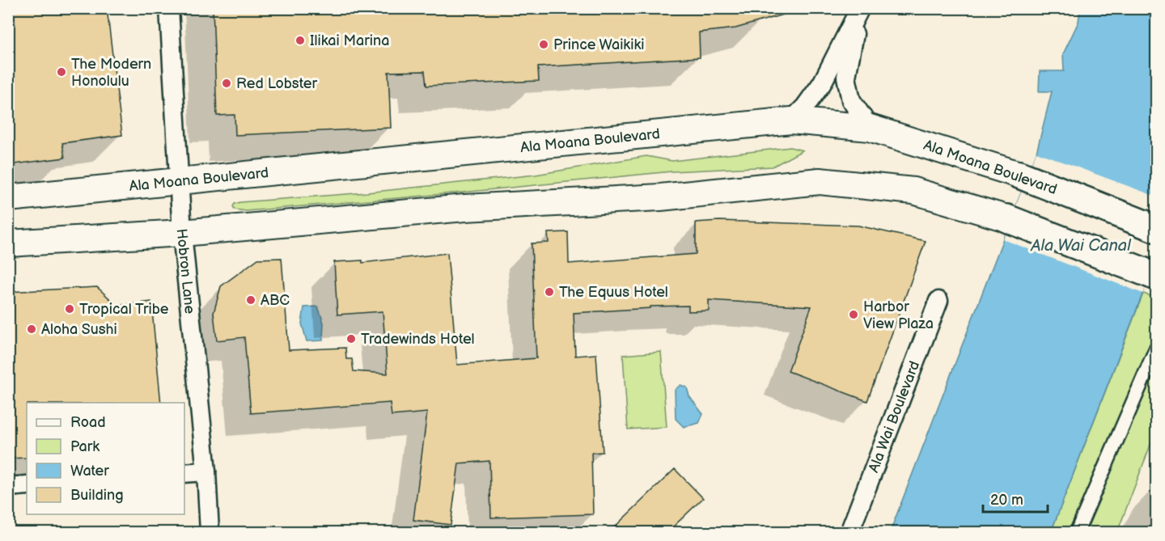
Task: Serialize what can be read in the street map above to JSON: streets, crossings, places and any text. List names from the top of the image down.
{
  "streets": {
    "main road": ["Ala Moana Boulevard"],
    "street": ["Hobron Lane", "Ala Wai Boulevard"]
  },
  "crossings": [
    ["Ala Moana Boulevard", "Hobron Lane"]
  ],
  "water": ["Ala Wai Canal"],
  "places": [
    "Ilikai Marina",
    "Prince Waikiki",
    "The Modern Honolulu",
    "Red Lobster",
    "The Equus Hotel",
    "ABC",
    "Tropical Tribe",
    "Harbor View Plaza",
    "Aloha Sushi",
    "Tradewinds Hotel"
  ],
  "legend": [
    "Road",
    "Park",
    "Water",
    "Building"
  ],
  "scale_bar": "20 m"
}
